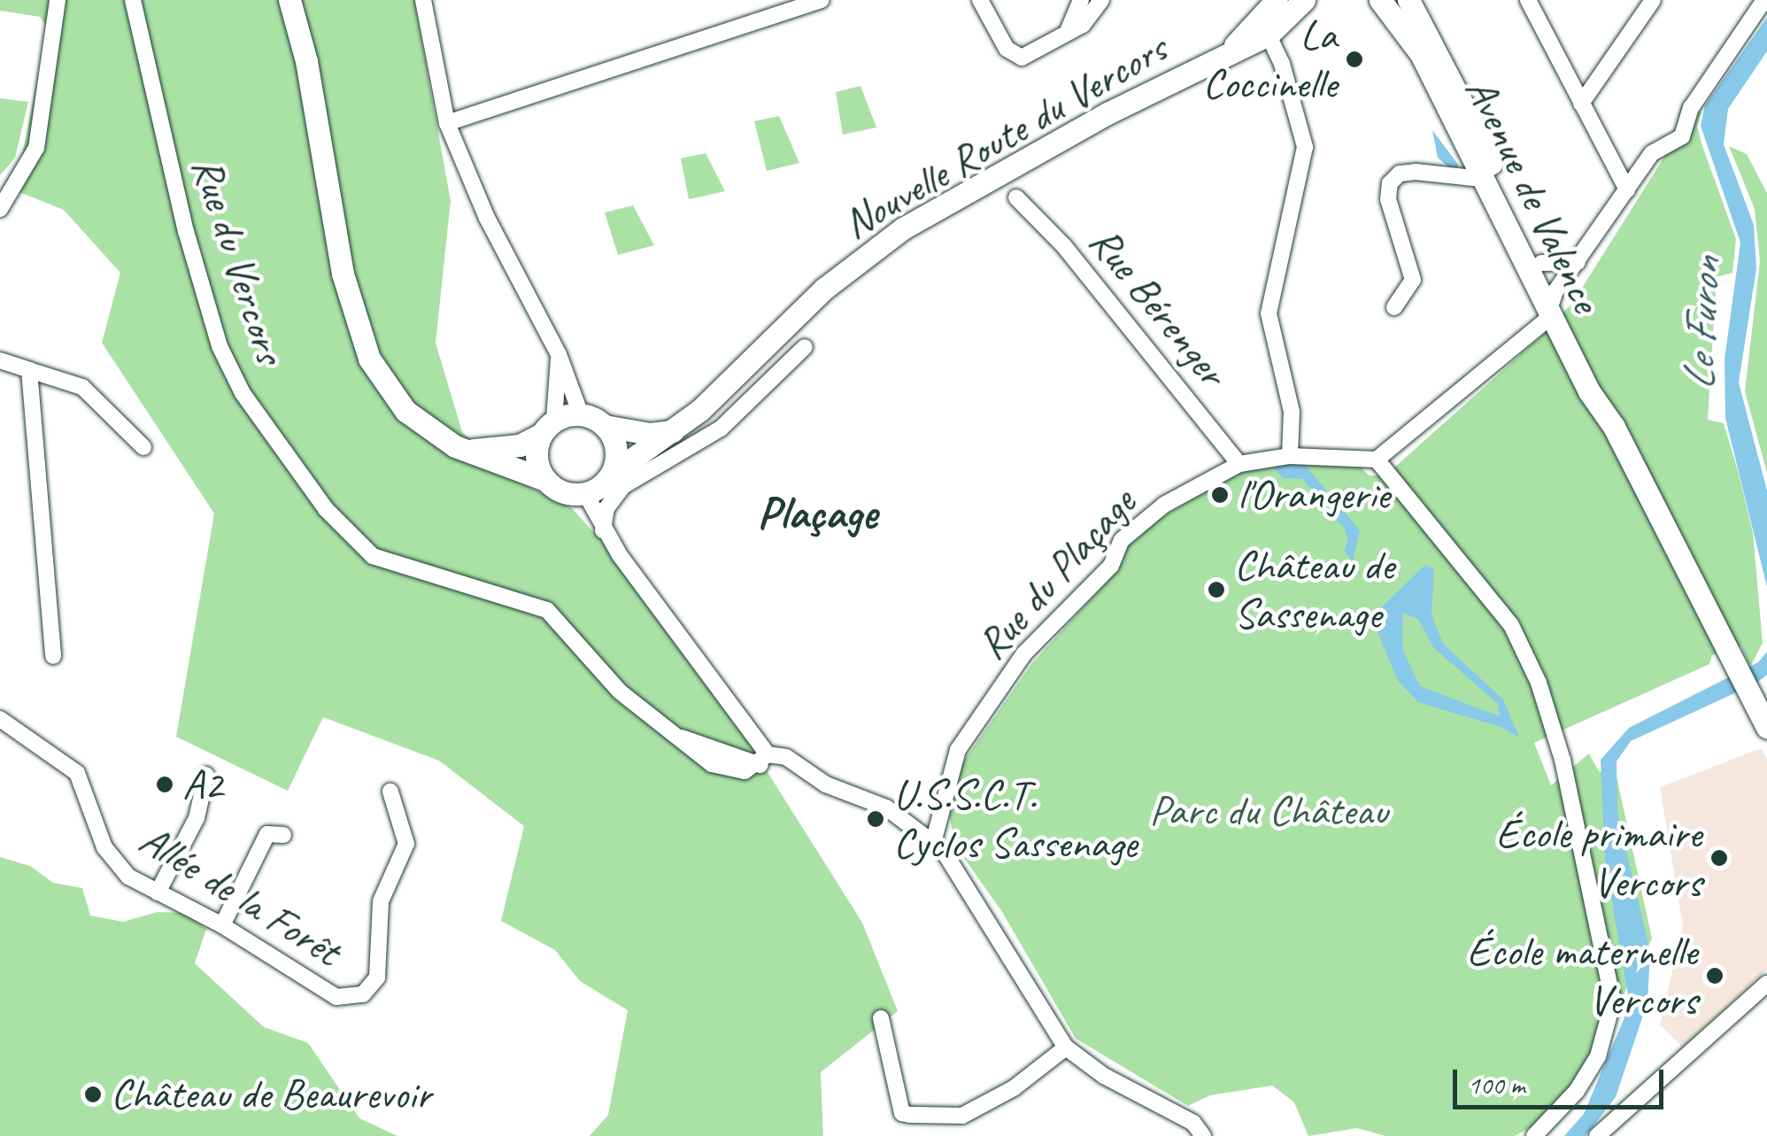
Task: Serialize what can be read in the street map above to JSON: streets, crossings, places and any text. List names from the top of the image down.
{
  "streets": {
    "main road": ["Nouvelle Route du Vercors", "Avenue de Valence"],
    "street": [
      "Rue du Vercors",
      "Rue Bérenger",
      "Rue du Plaçage",
      "Allée de la Forêt"
    ]
  },
  "crossings": [
    ["Rue du Vercors", "Rue du Plaçage"],
    ["Rue Bérenger", "Rue du Plaçage"]
  ],
  "districts": ["Plaçage"],
  "water": ["Le Furon"],
  "parks": ["Parc du Château"],
  "places": [
    "La Coccinelle",
    "l'Orangerie",
    "Château de Sassenage",
    "A2",
    "U.S.S.C.T. Cyclos Sassenage",
    "École primaire Vercors",
    "École maternelle Vercors",
    "Château de Beaurevoir"
  ],
  "scale_bar": "100 m"
}
